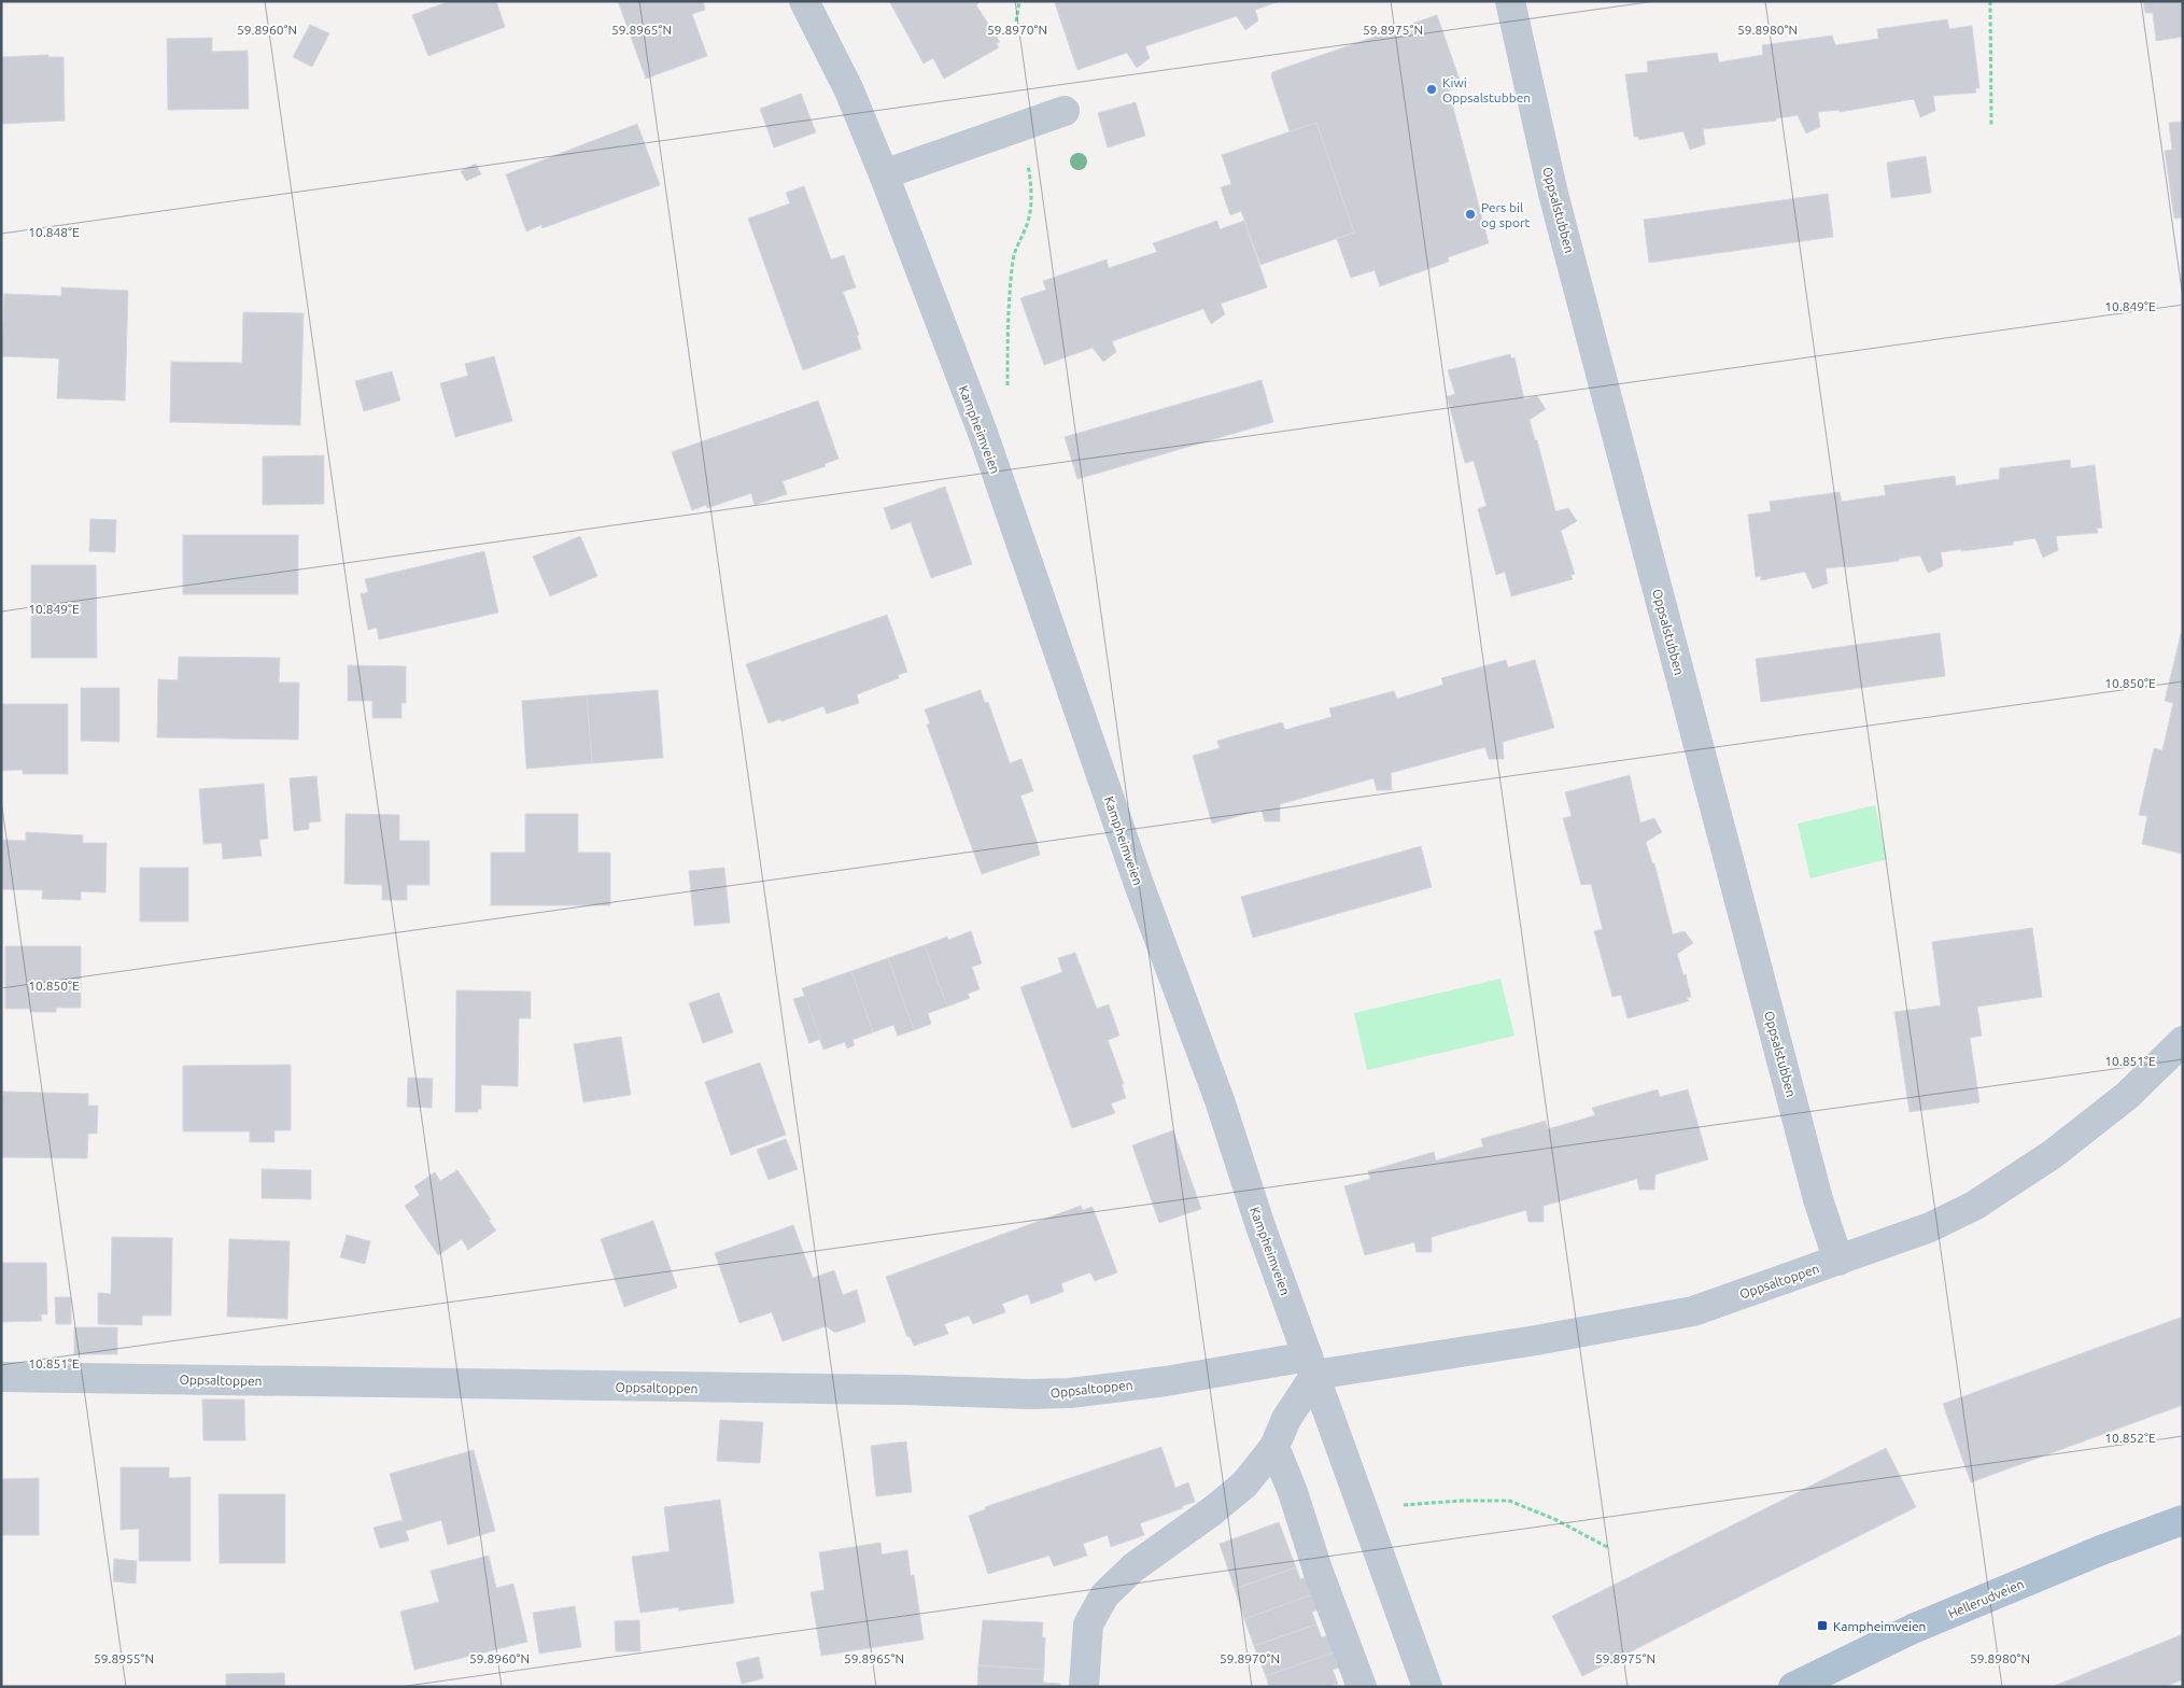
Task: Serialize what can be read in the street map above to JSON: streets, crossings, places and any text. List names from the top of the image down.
{
  "streets": {
    "main road": ["Hellerudveien"],
    "street": ["Oppsalstubben", "Kampheimveien", "Oppsaltoppen"]
  },
  "crossings": [
    ["Oppsalstubben", "Oppsaltoppen"],
    ["Kampheimveien", "Oppsaltoppen"]
  ],
  "places": {
    "other": ["Kiwi Oppsalstubben", "Pers bil og sport"],
    "transit": ["Kampheimveien"]
  },
  "coordinates": [
    "59.8960°N",
    "59.8965°N",
    "59.8970°N",
    "59.8975°N",
    "59.8980°N",
    "10.848°E",
    "10.849°E",
    "10.850°E",
    "10.851°E",
    "10.852°E",
    "59.8955°N"
  ]
}
